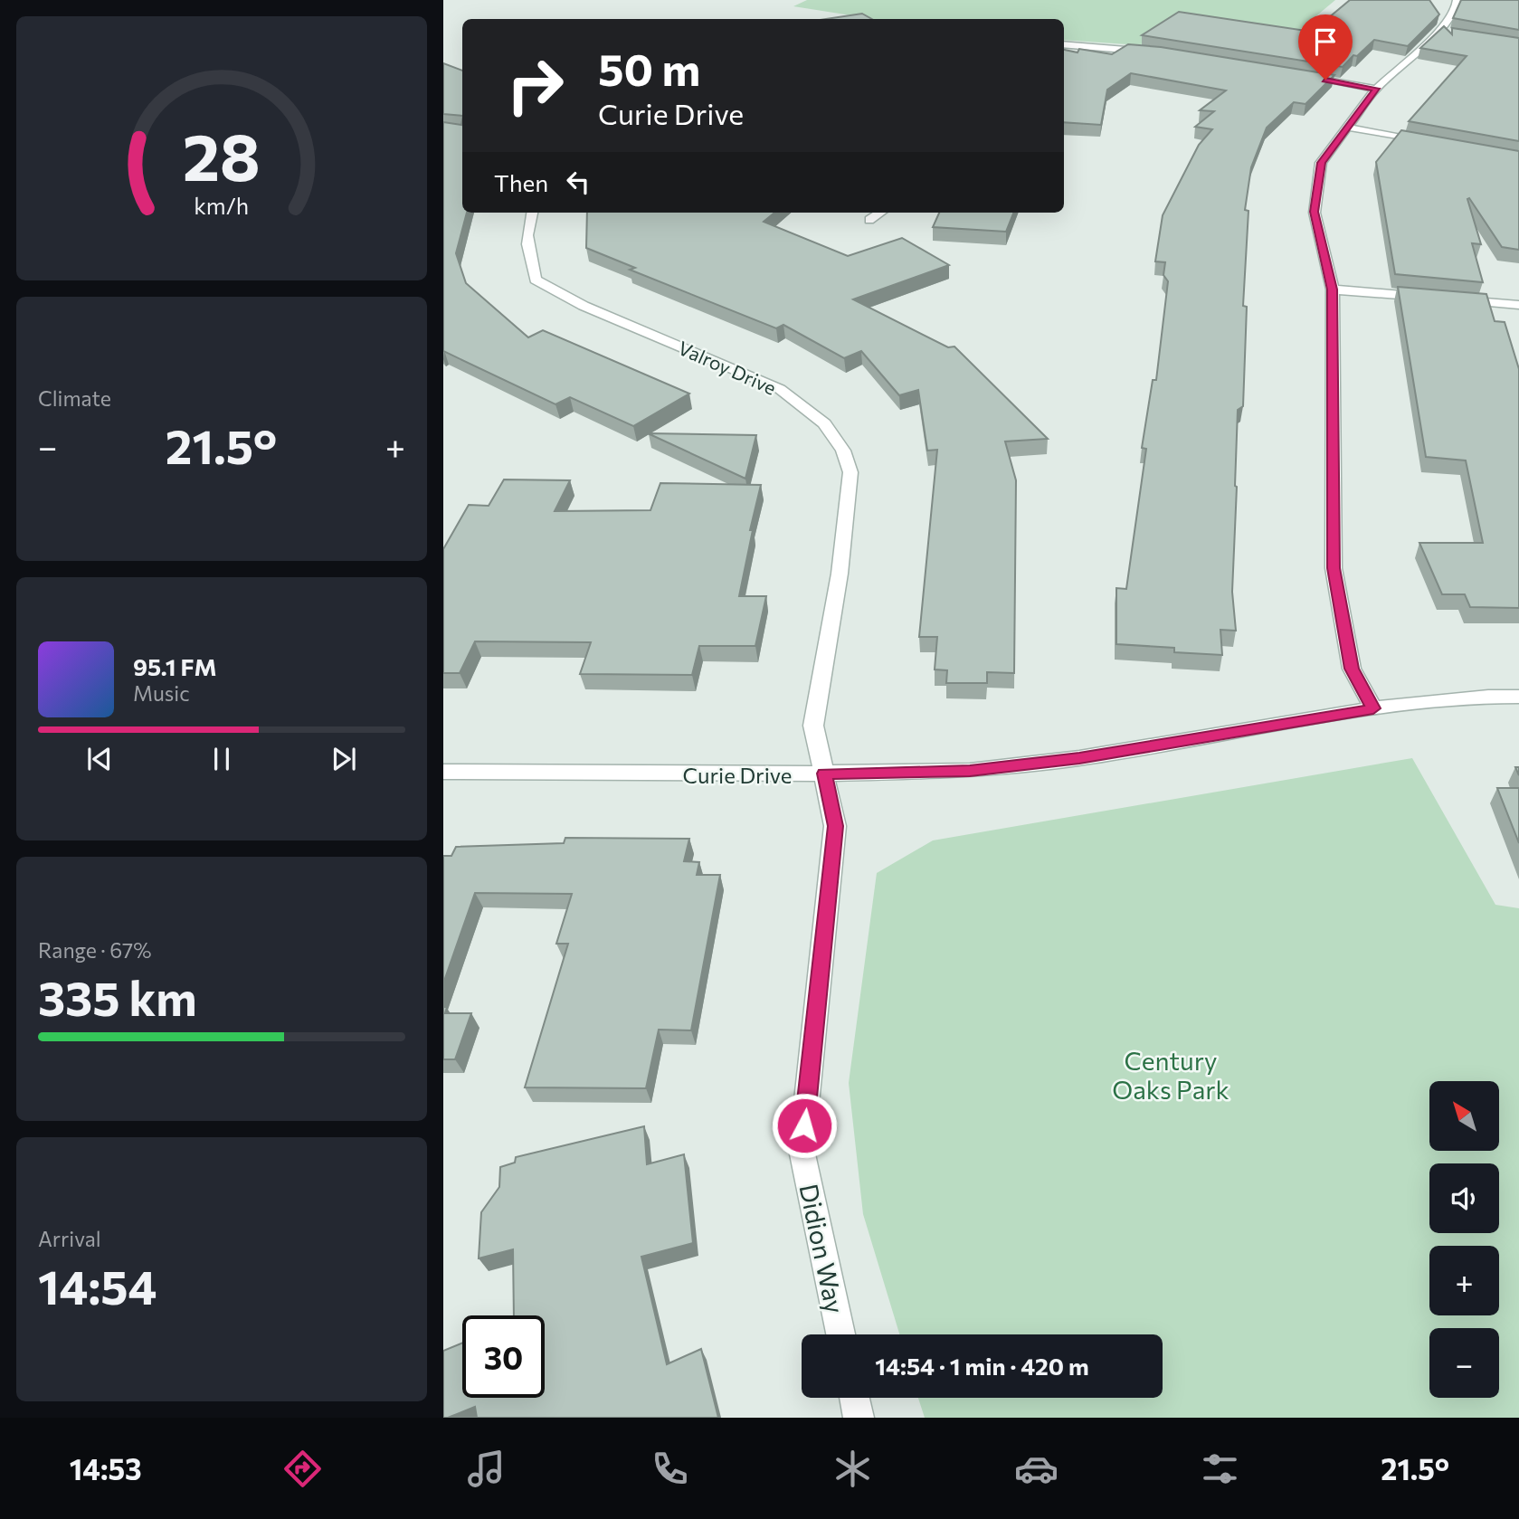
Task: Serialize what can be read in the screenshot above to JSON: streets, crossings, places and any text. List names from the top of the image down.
{
  "streets": {
    "street": ["Valroy Drive", "Curie Drive", "Didion Way"]
  },
  "crossings": [
    ["Valroy Drive", "Curie Drive"],
    ["Valroy Drive", "Didion Way"],
    ["Curie Drive", "Didion Way"]
  ],
  "parks": ["Century Oaks Park"],
  "north": "top left",
  "page": {
    "turn": ["50 m", "Curie Drive"],
    "then": "Then",
    "tile": [
      "Climate",
      ["Range · 67%", "335 km"],
      ["Arrival", "14:54"]
    ],
    "heat": ["−", "21.5°", "+"],
    "song": ["95.1 FM", "Music"],
    "map_buttons": ["+", "−"],
    "limit": "30",
    "trip": "14:54 · 1 min · 420 m",
    "tabs": ["14:53", "21.5°"],
    "gauge": ["28", "km/h"]
  }
}
